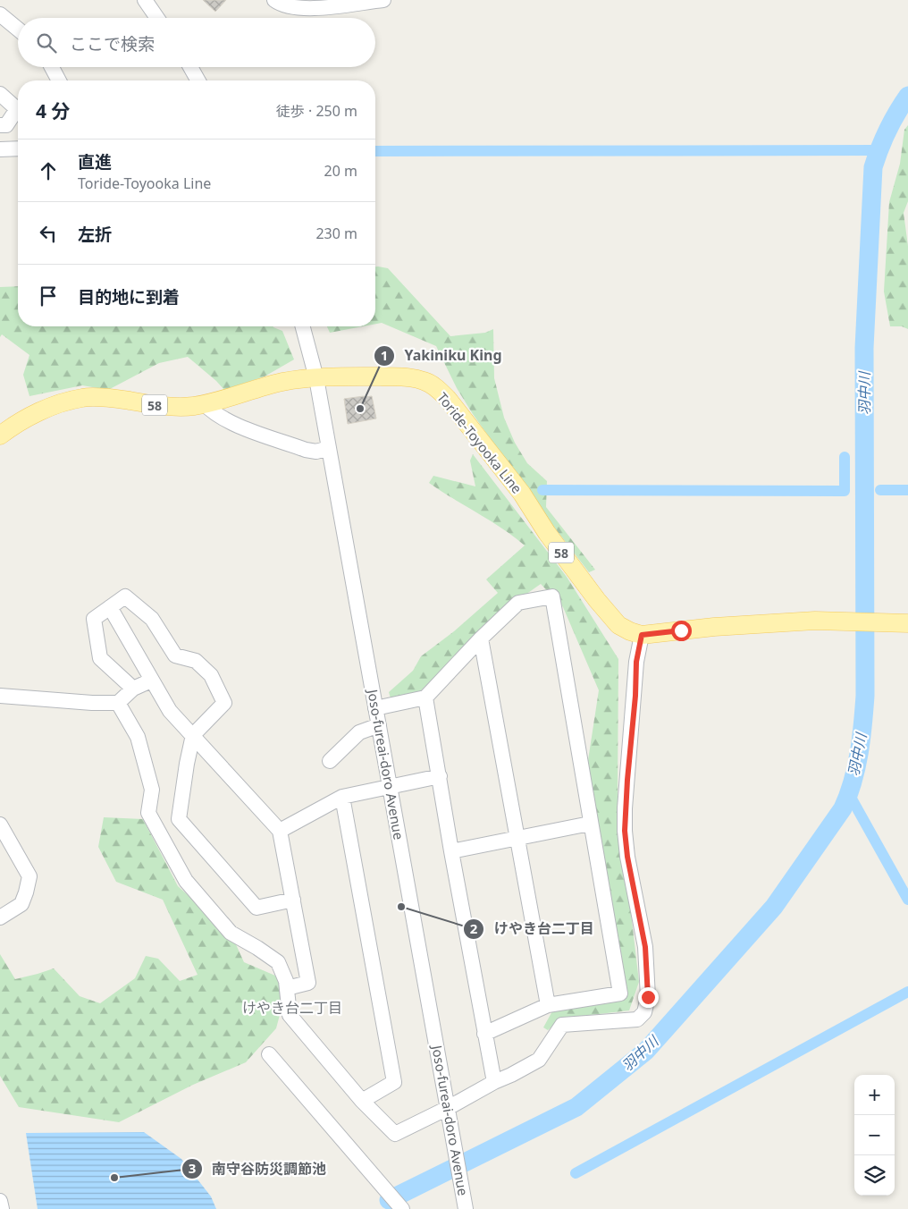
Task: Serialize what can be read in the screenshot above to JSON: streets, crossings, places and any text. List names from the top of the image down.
{
  "streets": {
    "main road": ["58", "Toride-Toyooka Line"],
    "street": ["Joso-fureai-doro Avenue"]
  },
  "crossings": [
    ["Toride-Toyooka Line", "Joso-fureai-doro Avenue"]
  ],
  "districts": ["けやき台二丁目"],
  "water": ["羽中川"],
  "places": ["Yakiniku King", "けやき台二丁目", "南守谷防災調節池"],
  "page": {
    "search": "ここで検索",
    "heading": ["4 分", "徒歩 · 250 m"],
    "list": [
      ["直進", "Toride-Toyooka Line", "20 m"],
      ["左折", "230 m"],
      "目的地に到着"
    ],
    "map_buttons": ["+", "−"]
  }
}
